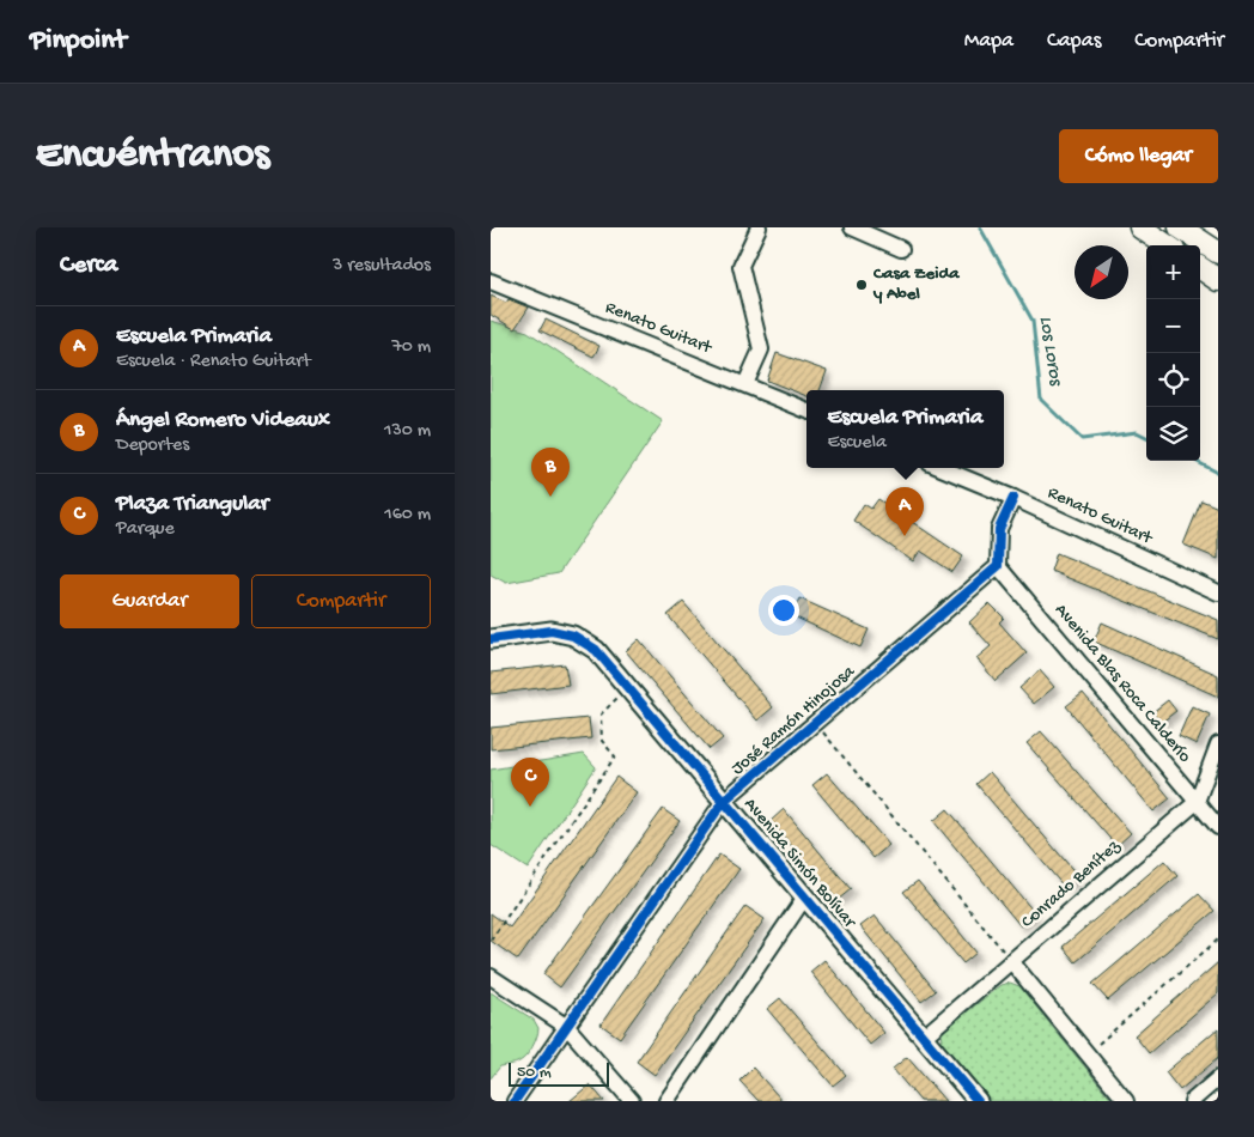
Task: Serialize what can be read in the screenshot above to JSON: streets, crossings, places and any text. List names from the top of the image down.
{
  "streets": {
    "street": [
      "Renato Guitart",
      "Avenida Blas Roca Calderío",
      "José Ramón Hinojosa",
      "Avenida Simón Bolívar",
      "Conrado Benítez"
    ]
  },
  "crossings": [
    ["Avenida Blas Roca Calderío", "José Ramón Hinojosa"],
    ["Avenida Blas Roca Calderío", "Conrado Benítez"],
    ["José Ramón Hinojosa", "Avenida Simón Bolívar"],
    ["Avenida Simón Bolívar", "Conrado Benítez"]
  ],
  "water": ["Los Loros"],
  "places": ["Casa Zeida y Abel"],
  "scale_bar": "50 m",
  "north": "bottom left",
  "page": {
    "header": "Pinpoint",
    "nav": ["Mapa", "Capas", "Compartir"],
    "buttons": [
      "Cómo llegar",
      ["Guardar", "Compartir"]
    ],
    "title": "Encuéntranos",
    "heading": ["Cerca", "3 resultados"],
    "map_buttons": ["+", "−"],
    "list": [
      {
        "mark": "A",
        "name": "Escuela Primaria",
        "note": "Escuela · Renato Guitart",
        "value": "70 m"
      },
      {
        "mark": "B",
        "name": "Ángel Romero Videaux",
        "note": "Deportes",
        "value": "130 m"
      },
      {
        "mark": "C",
        "name": "Plaza Triangular",
        "note": "Parque",
        "value": "160 m"
      }
    ],
    "popup": ["Escuela Primaria", "Escuela"],
    "pins": ["B", "A", "C"],
    "scale": "50 m"
  }
}
